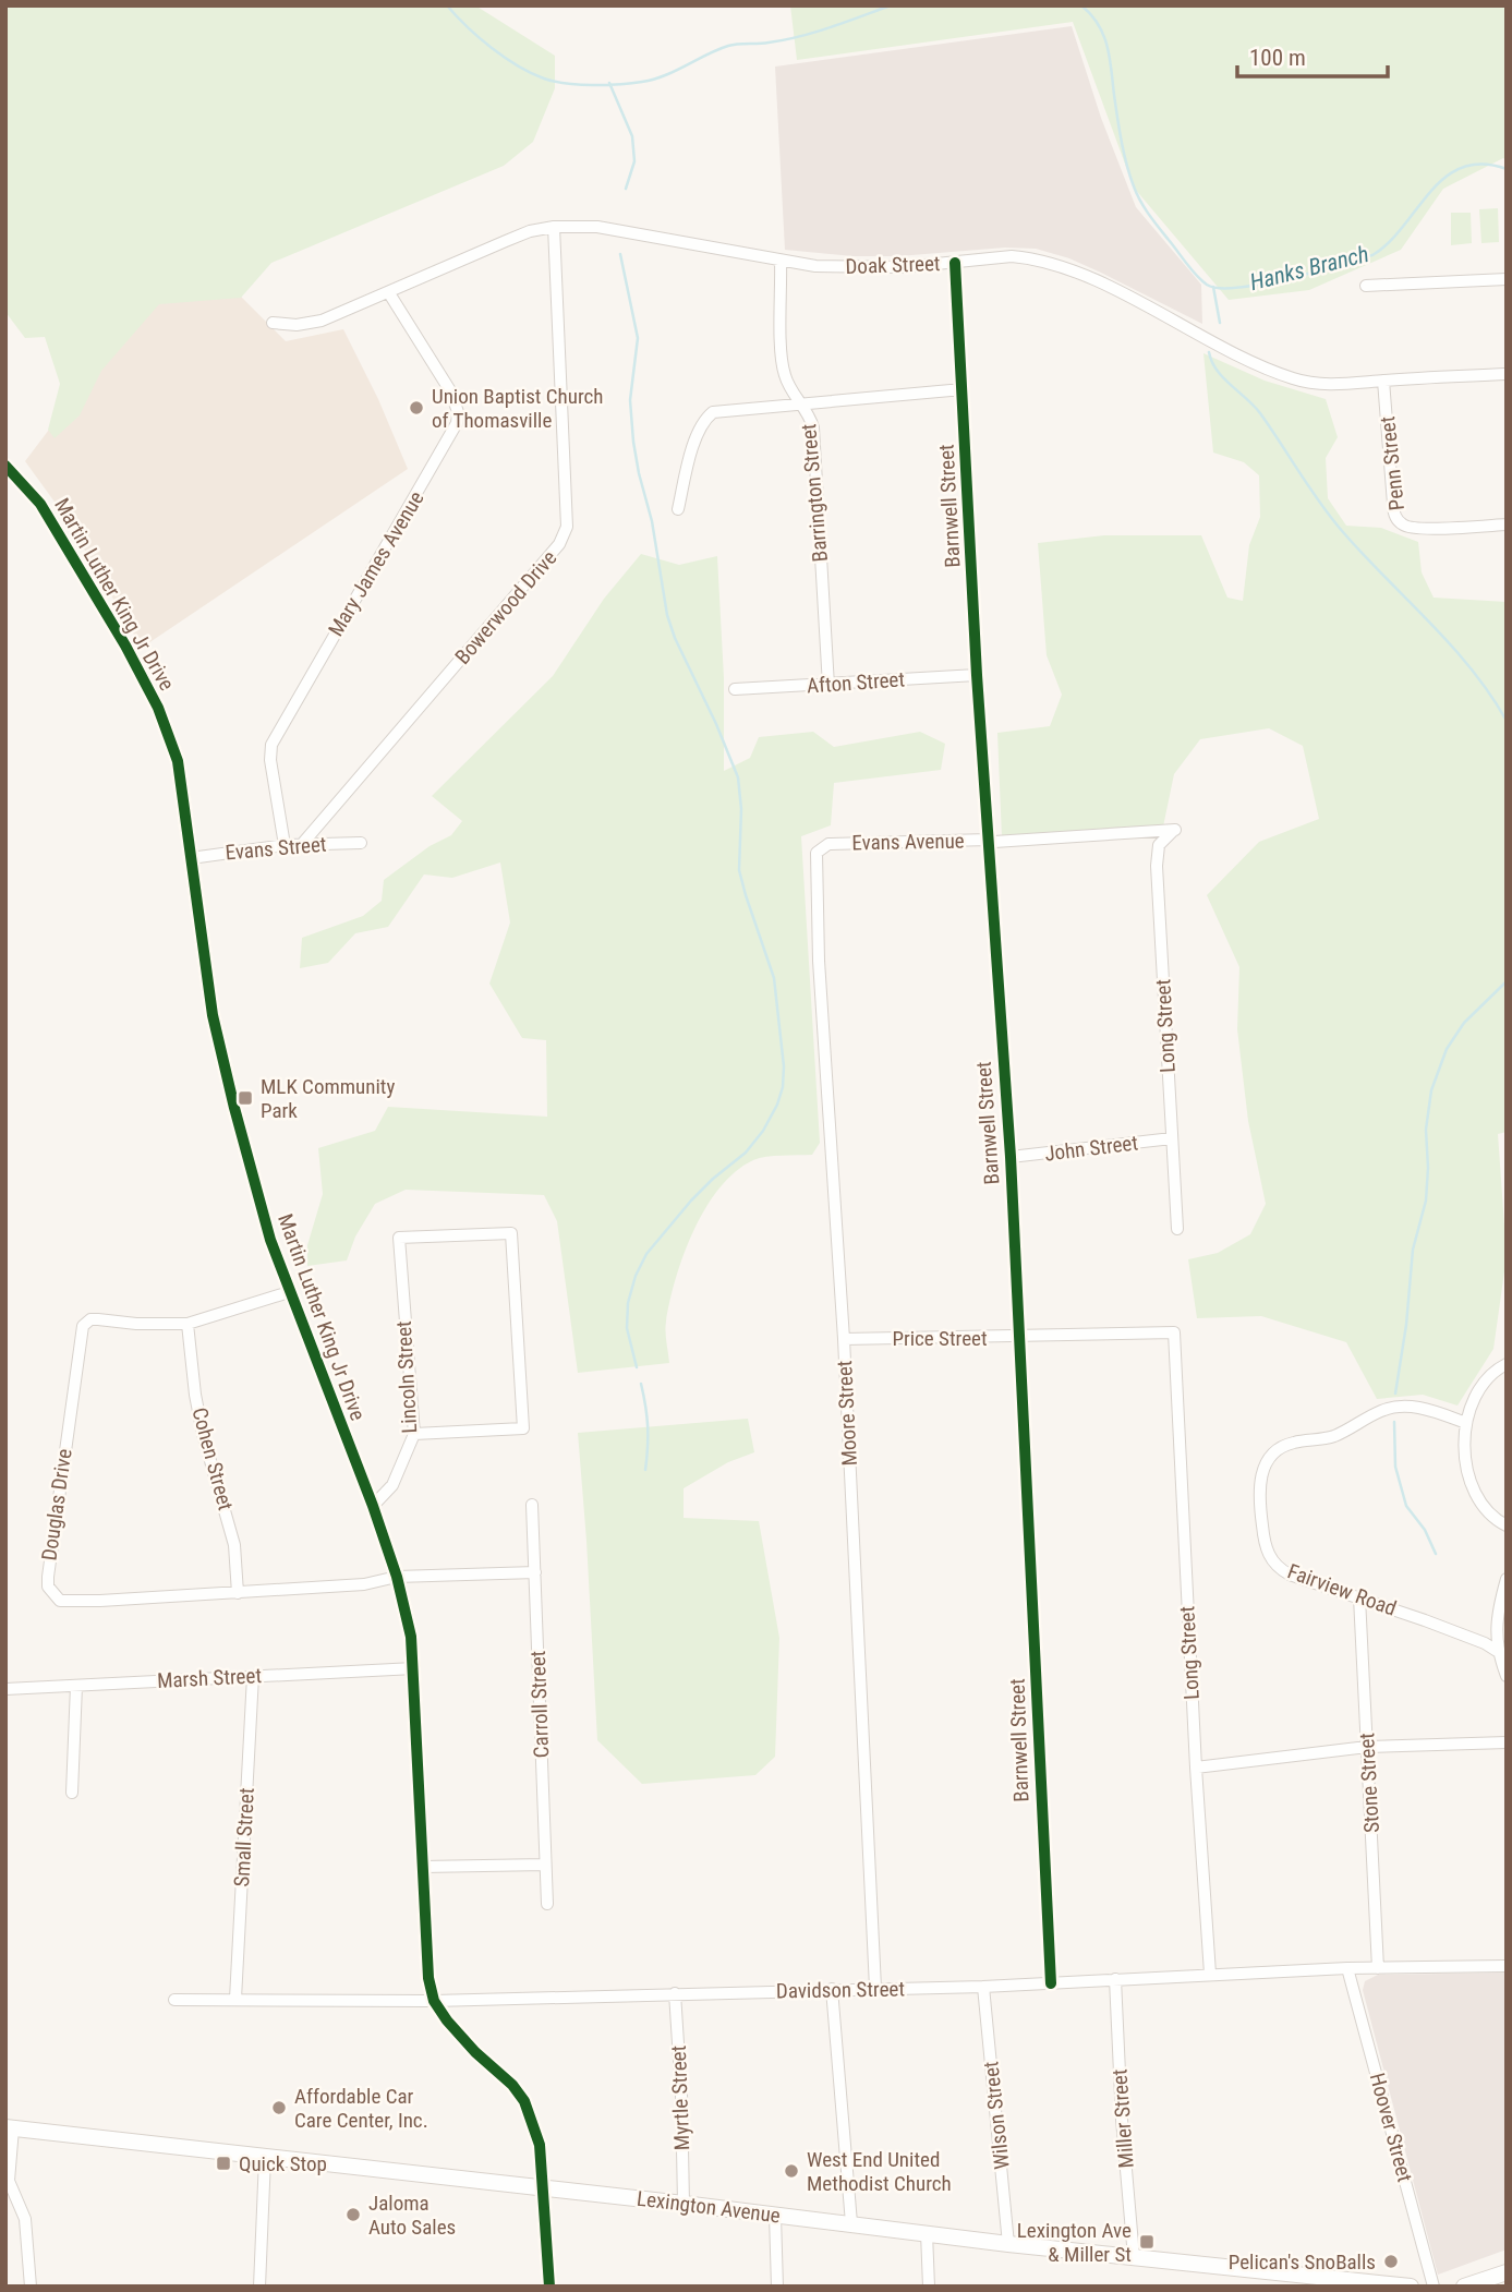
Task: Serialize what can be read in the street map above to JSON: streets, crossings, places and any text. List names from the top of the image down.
{
  "streets": {
    "main road": ["Lexington Avenue"],
    "street": [
      "Doak Street",
      "Penn Street",
      "Barrington Street",
      "Barnwell Street",
      "Mary James Avenue",
      "Martin Luther King Jr Drive",
      "Bowerwood Drive",
      "Afton Street",
      "Evans Avenue",
      "Evans Street",
      "Long Street",
      "John Street",
      "Price Street",
      "Lincoln Street",
      "Moore Street",
      "Cohen Street",
      "Douglas Drive",
      "Fairview Road",
      "Marsh Street",
      "Carroll Street",
      "Stone Street",
      "Small Street",
      "Davidson Street",
      "Myrtle Street",
      "Wilson Street",
      "Miller Street",
      "Hoover Street"
    ]
  },
  "crossings": [
    ["Doak Street", "Penn Street"],
    ["Doak Street", "Barrington Street"],
    ["Doak Street", "Barnwell Street"],
    ["Doak Street", "Mary James Avenue"],
    ["Doak Street", "Bowerwood Drive"],
    ["Barrington Street", "Afton Street"],
    ["Barnwell Street", "Afton Street"],
    ["Barnwell Street", "Evans Avenue"],
    ["Barnwell Street", "John Street"],
    ["Barnwell Street", "Price Street"],
    ["Barnwell Street", "Davidson Street"],
    ["Mary James Avenue", "Evans Street"],
    ["Martin Luther King Jr Drive", "Evans Street"],
    ["Martin Luther King Jr Drive", "Lincoln Street"],
    ["Martin Luther King Jr Drive", "Douglas Drive"],
    ["Martin Luther King Jr Drive", "Marsh Street"],
    ["Martin Luther King Jr Drive", "Davidson Street"],
    ["Martin Luther King Jr Drive", "Lexington Avenue"],
    ["Bowerwood Drive", "Evans Street"],
    ["Evans Avenue", "Long Street"],
    ["Evans Avenue", "Moore Street"],
    ["Long Street", "John Street"],
    ["Long Street", "Price Street"],
    ["Long Street", "Davidson Street"],
    ["Price Street", "Moore Street"],
    ["Moore Street", "Davidson Street"],
    ["Cohen Street", "Douglas Drive"],
    ["Douglas Drive", "Carroll Street"],
    ["Fairview Road", "Stone Street"],
    ["Marsh Street", "Small Street"],
    ["Stone Street", "Davidson Street"],
    ["Small Street", "Davidson Street"],
    ["Davidson Street", "Myrtle Street"],
    ["Davidson Street", "Wilson Street"],
    ["Davidson Street", "Miller Street"],
    ["Davidson Street", "Hoover Street"],
    ["Myrtle Street", "Lexington Avenue"],
    ["Wilson Street", "Lexington Avenue"],
    ["Miller Street", "Lexington Avenue"]
  ],
  "water": ["Hanks Branch"],
  "places": {
    "other": [
      "Union Baptist Church of Thomasville",
      "Affordable Car Care Center, Inc.",
      "West End United Methodist Church",
      "Jaloma Auto Sales",
      "Pelican's SnoBalls"
    ],
    "transit": ["MLK Community Park", "Quick Stop", "Lexington Ave & Miller St"]
  },
  "scale_bar": "100 m"
}
